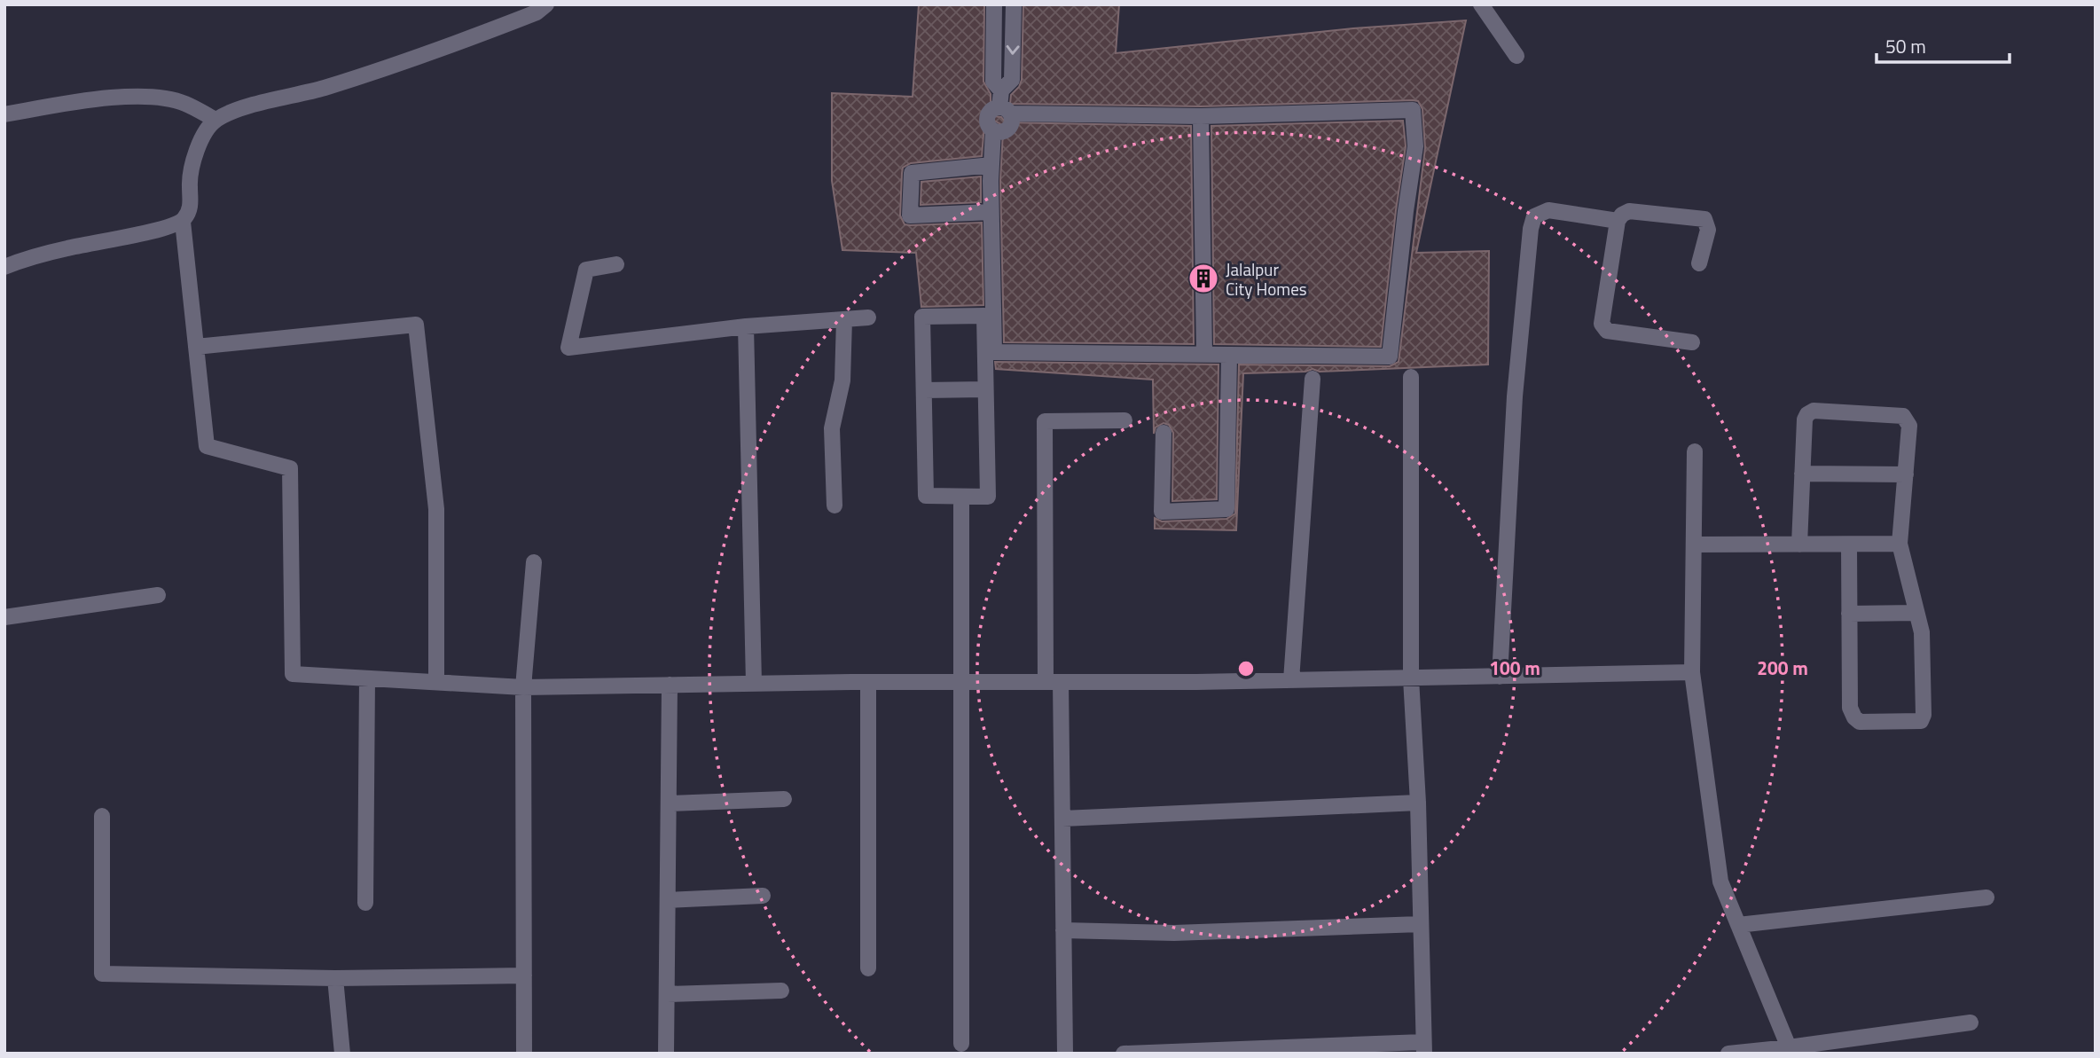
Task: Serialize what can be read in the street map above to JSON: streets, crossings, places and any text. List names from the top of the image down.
{
  "places": {
    "building": ["Jalalpur City Homes"]
  },
  "scale_bar": "50 m",
  "rings": ["100 m", "200 m"]
}
